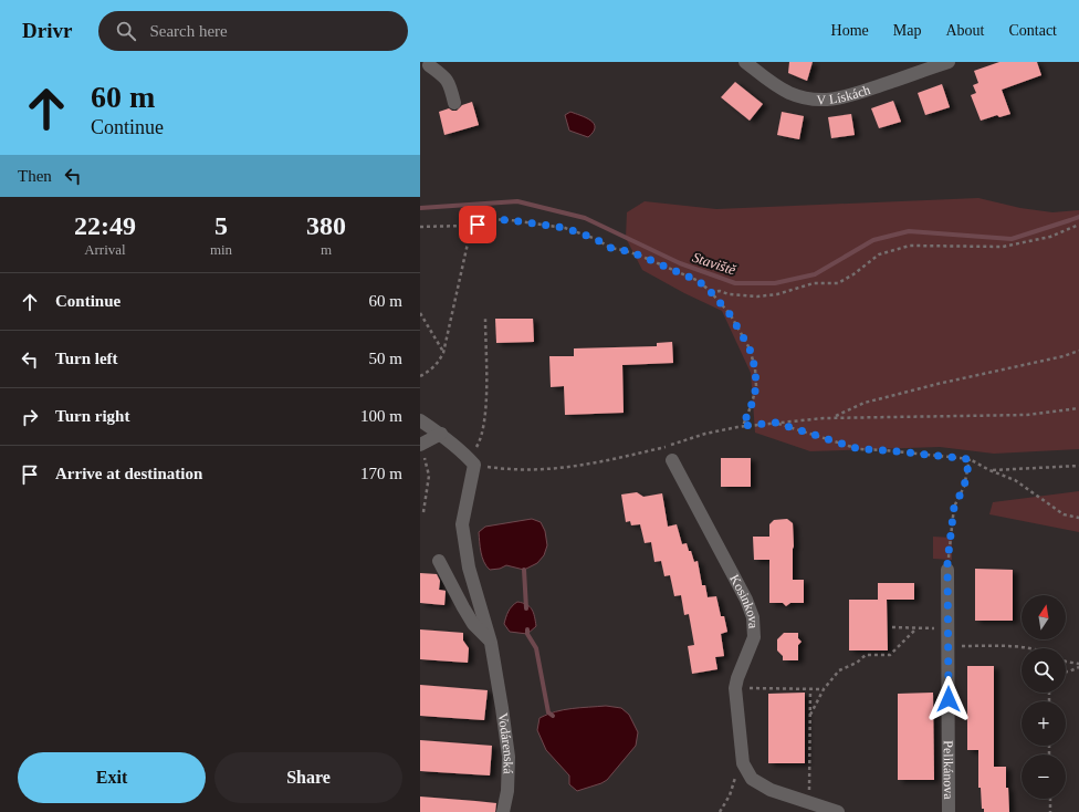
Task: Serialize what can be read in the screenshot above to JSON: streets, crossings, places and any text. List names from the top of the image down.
{
  "streets": {
    "street": [
      "V Lískách",
      "Kosinkova",
      "Vodárenská",
      "Pelikánova"
    ]
  },
  "water": ["Staviště"],
  "north": "top",
  "page": {
    "header": "Drivr",
    "search": "Search here",
    "nav": [
      "Home",
      "Map",
      "About",
      "Contact"
    ],
    "turn": ["60 m", "Continue"],
    "then": "Then",
    "eta": [
      "22:49",
      "Arrival",
      "5",
      "min",
      "380",
      "m"
    ],
    "list": [
      {
        "name": "Continue",
        "value": "60 m"
      },
      {
        "name": "Turn left",
        "value": "50 m"
      },
      {
        "name": "Turn right",
        "value": "100 m"
      },
      {
        "name": "Arrive at destination",
        "value": "170 m"
      }
    ],
    "map_buttons": ["+", "−"],
    "buttons": ["Exit", "Share"]
  }
}
